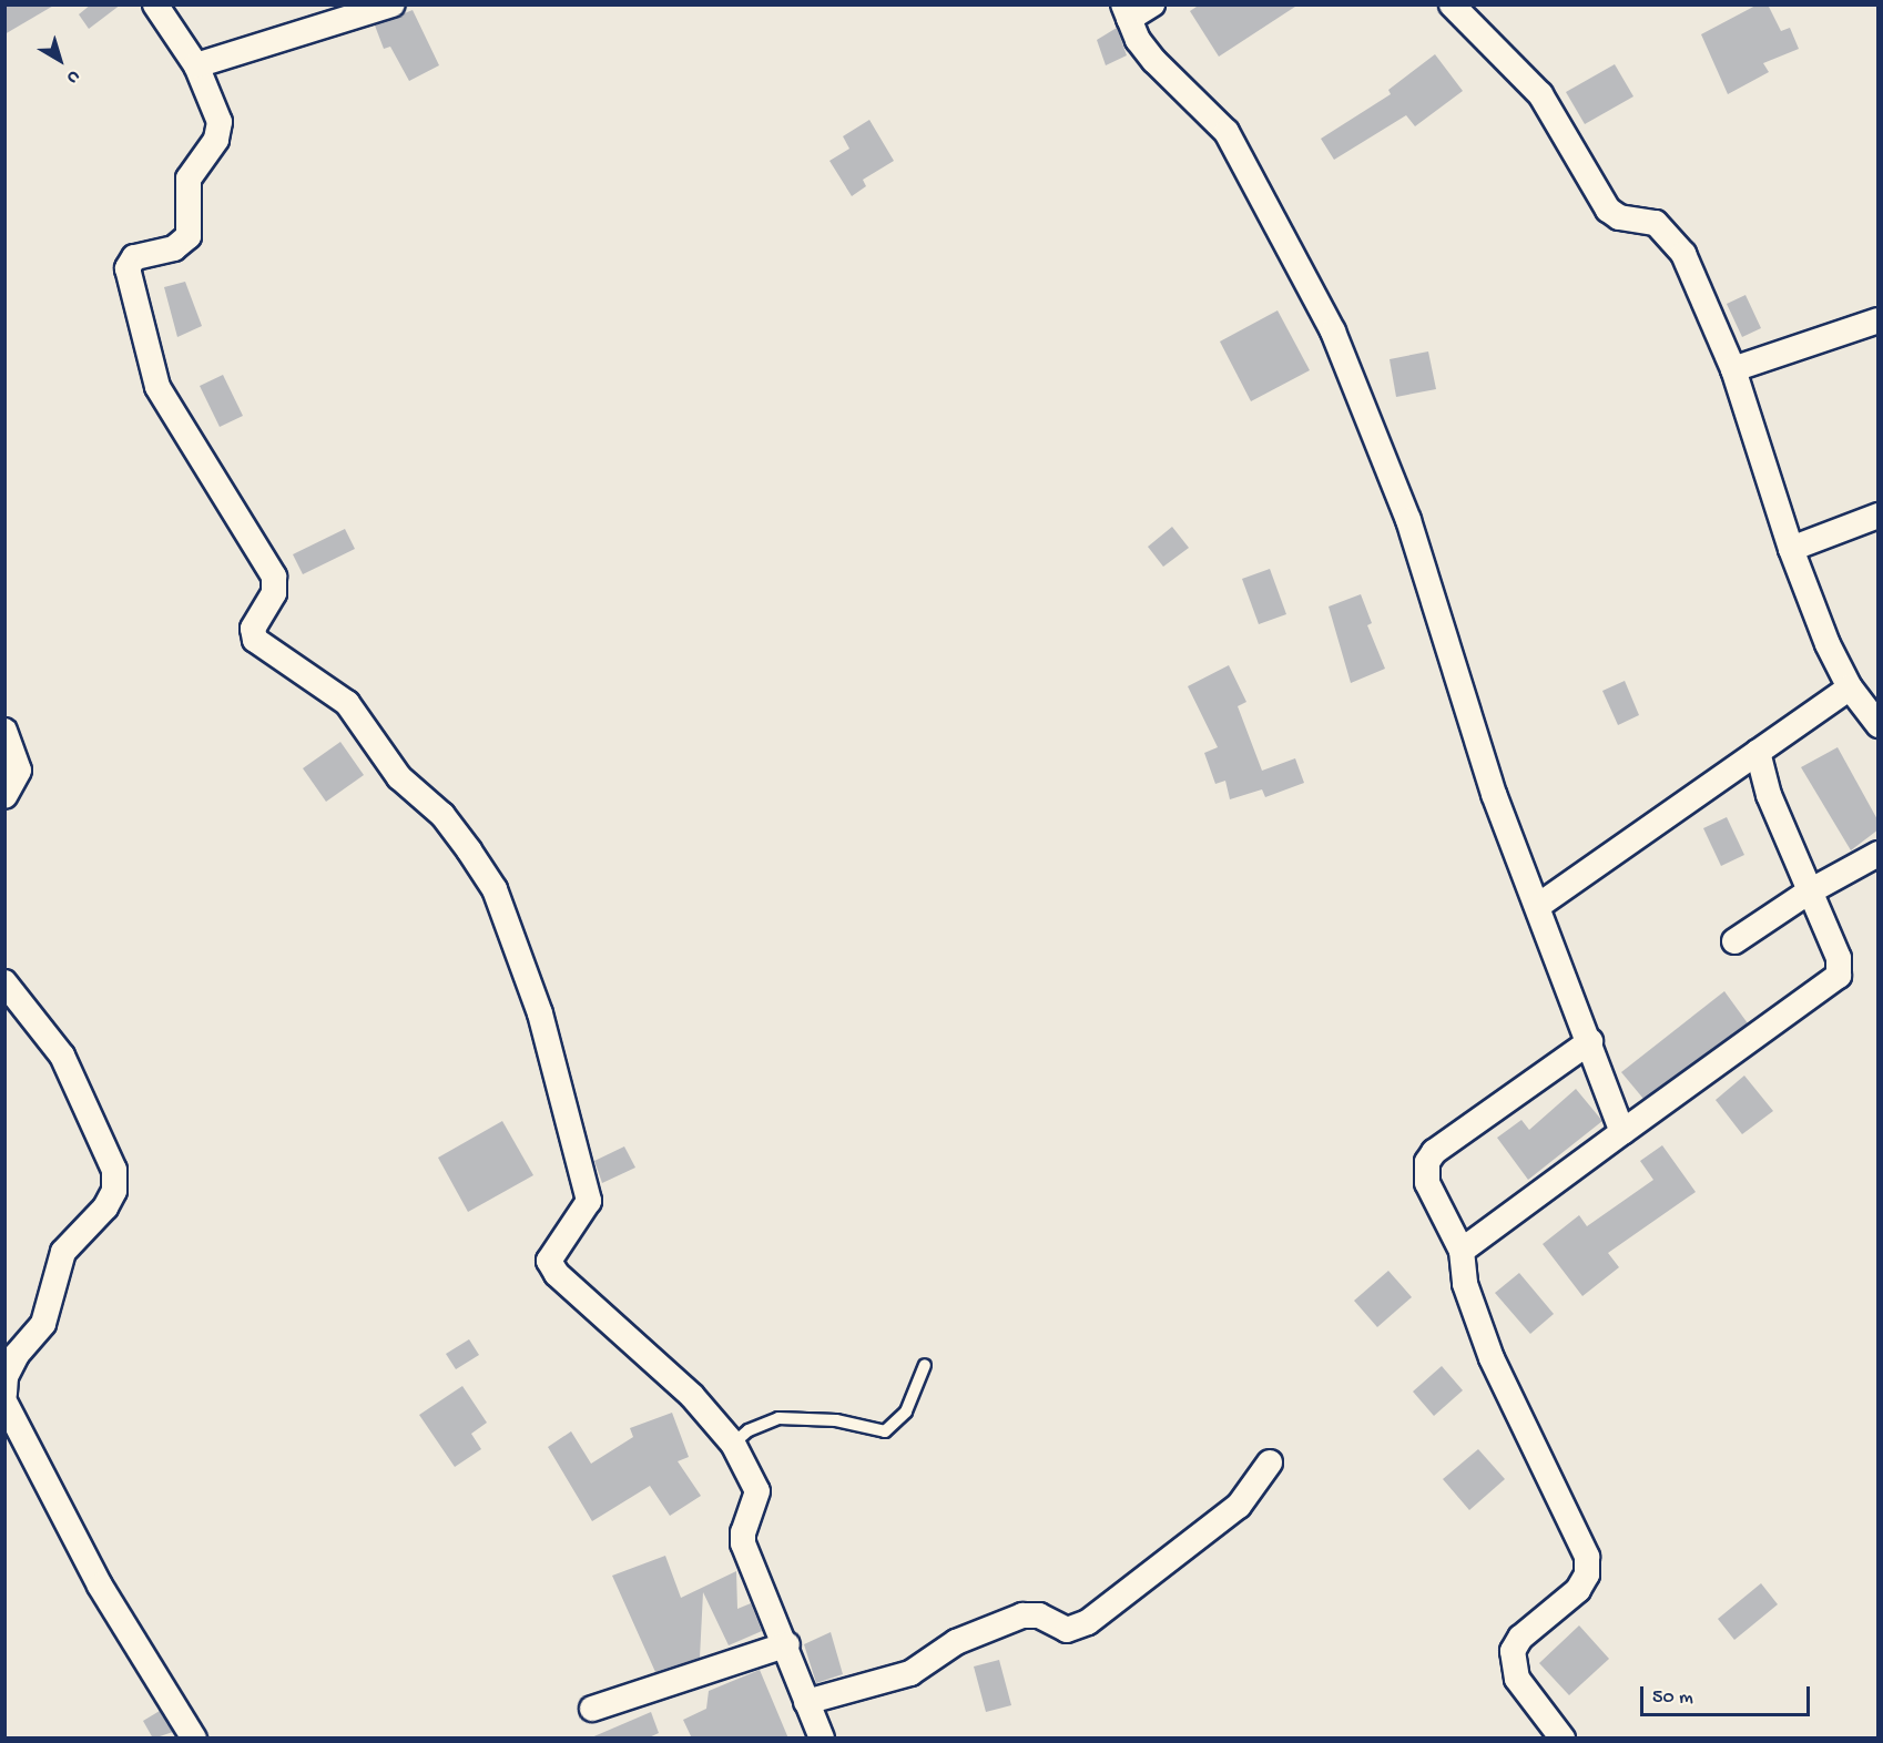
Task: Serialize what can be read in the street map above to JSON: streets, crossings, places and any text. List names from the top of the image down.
{
  "scale_bar": "50 m",
  "north": "bottom right"
}
